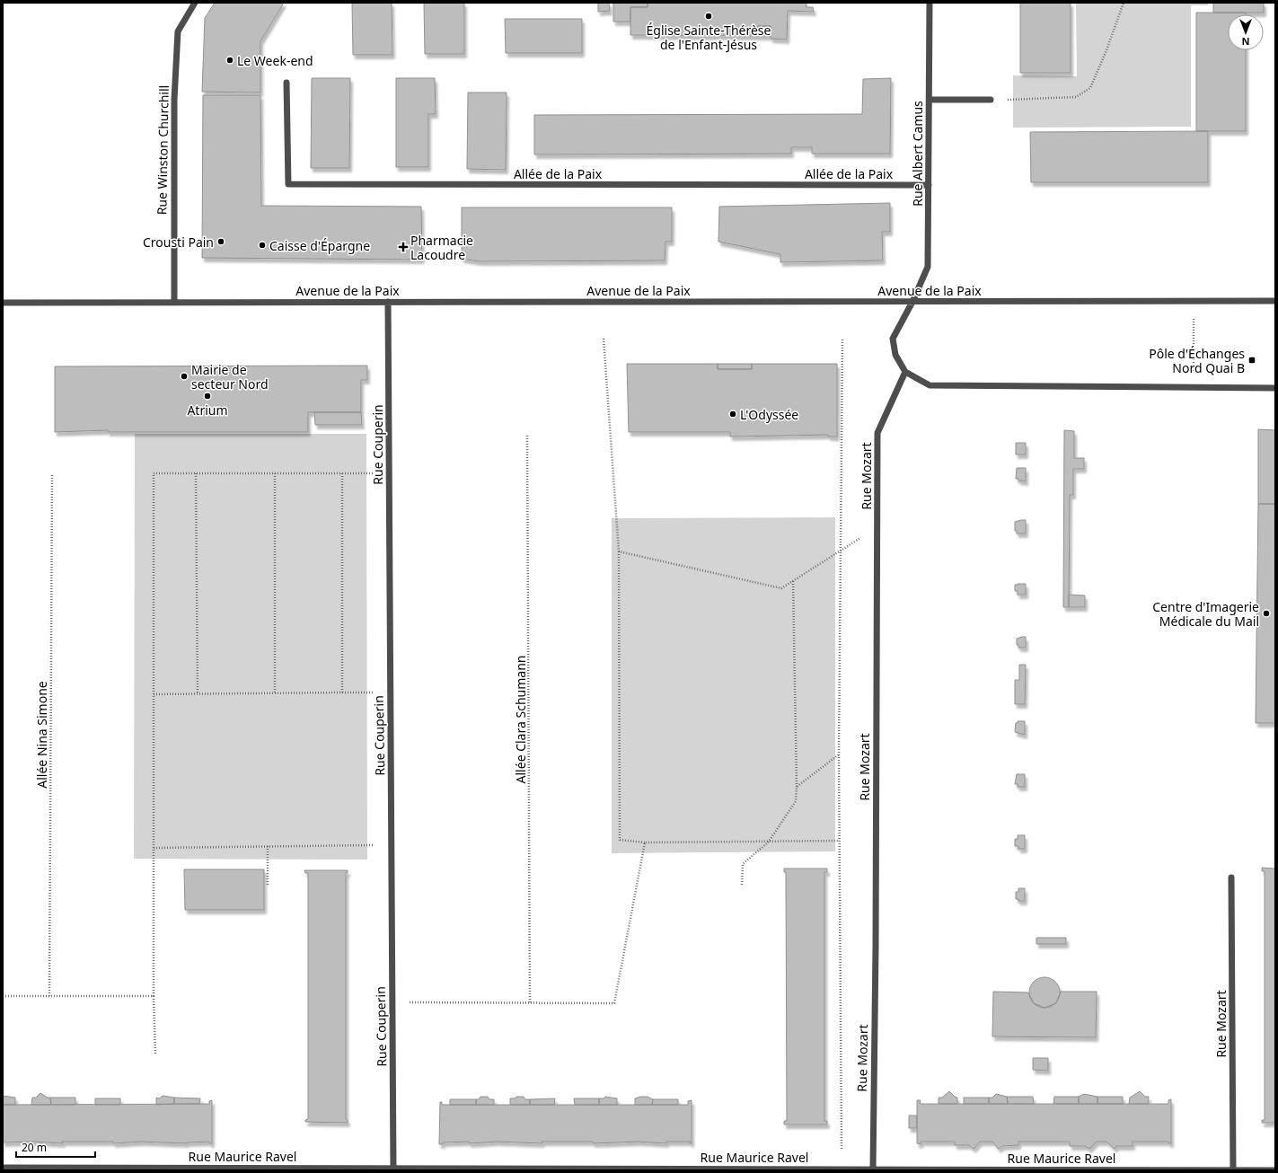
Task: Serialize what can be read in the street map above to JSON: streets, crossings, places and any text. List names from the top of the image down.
{
  "streets": {
    "street": [
      "Rue Winston Churchill",
      "Rue Albert Camus",
      "Allée de la Paix",
      "Avenue de la Paix",
      "Rue Couperin",
      "Rue Mozart",
      "Rue Maurice Ravel"
    ],
    "path": ["Allée Clara Schumann", "Allée Nina Simone"]
  },
  "crossings": [
    ["Rue Winston Churchill", "Avenue de la Paix"],
    ["Rue Albert Camus", "Allée de la Paix"],
    ["Rue Albert Camus", "Avenue de la Paix"],
    ["Rue Albert Camus", "Rue Mozart"],
    ["Avenue de la Paix", "Rue Couperin"],
    ["Rue Couperin", "Rue Maurice Ravel"],
    ["Rue Mozart", "Rue Maurice Ravel"]
  ],
  "places": {
    "other": [
      "Église Sainte-Thérèse de l'Enfant-Jésus",
      "Le Week-end",
      "Crousti Pain",
      "Caisse d'Épargne",
      "Mairie de secteur Nord",
      "Atrium",
      "L'Odyssée",
      "Centre d'Imagerie Médicale du Mail"
    ],
    "health": ["Pharmacie Lacoudre"],
    "transit": ["Pôle d'Échanges Nord Quai B"]
  },
  "scale_bar": "20 m",
  "north": "bottom"
}
